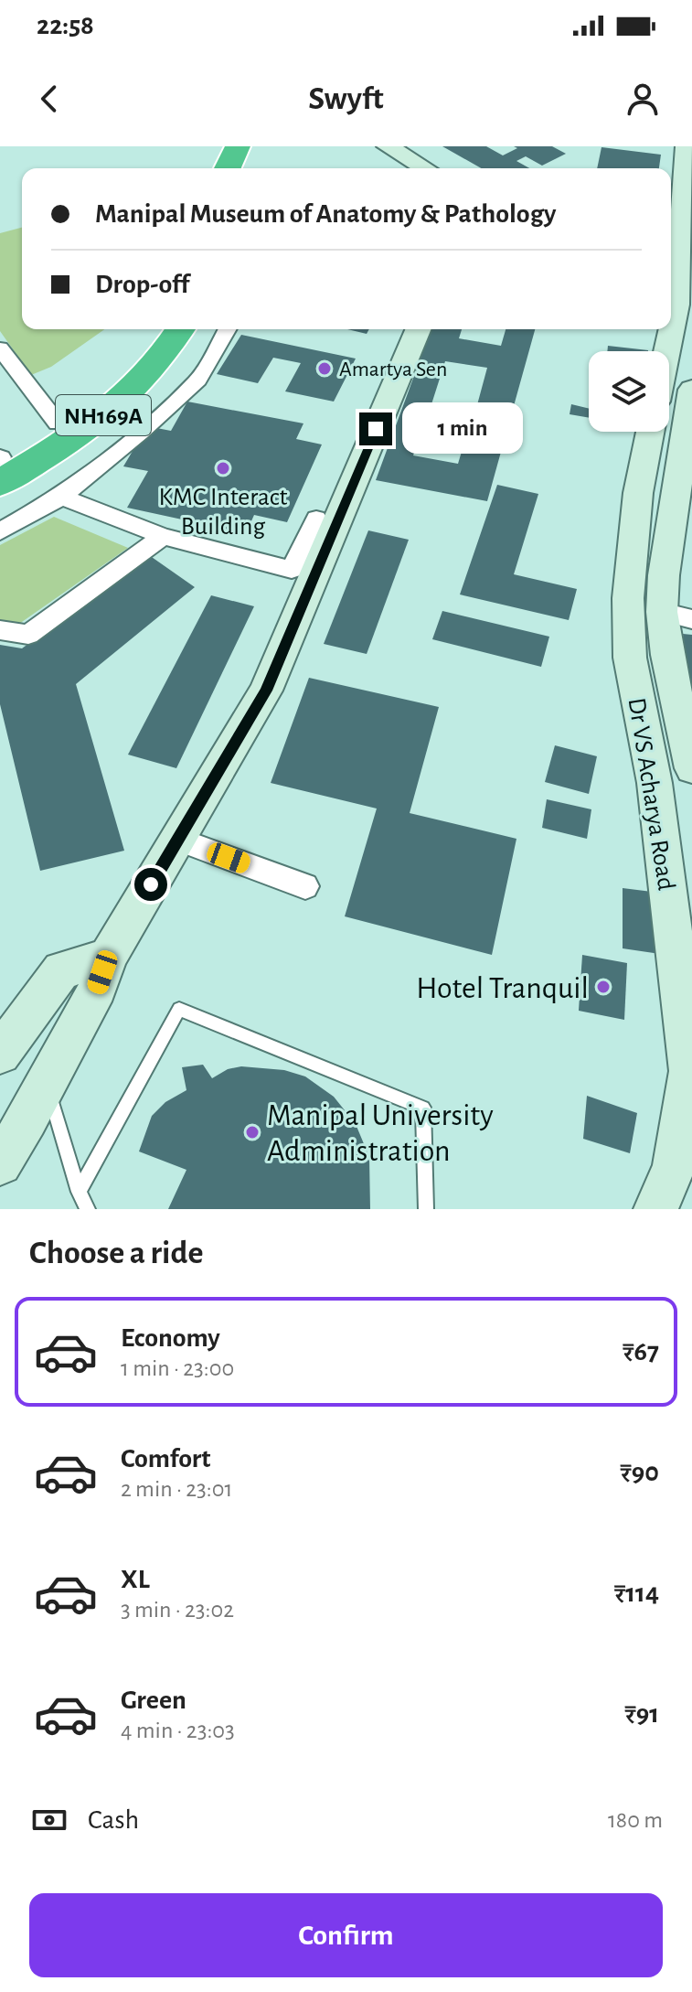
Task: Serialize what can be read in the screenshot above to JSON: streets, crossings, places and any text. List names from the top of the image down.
{
  "streets": {
    "highway": ["NH169A"],
    "main road": ["Dr VS Acharya Road"]
  },
  "places": [
    "Amartya Sen",
    "KMC Interact Building",
    "Hotel Tranquil",
    "Manipal University Administration"
  ],
  "page": {
    "status": "22:58",
    "header": "Swyft",
    "banner": ["Manipal Museum of Anatomy & Pathology", "Drop-off"],
    "bubble": "1 min",
    "heading": "Choose a ride",
    "list": [
      {
        "name": "Economy",
        "note": "1 min · 23:00",
        "value": "₹67"
      },
      {
        "name": "Comfort",
        "note": "2 min · 23:01",
        "value": "₹90"
      },
      {
        "name": "XL",
        "note": "3 min · 23:02",
        "value": "₹114"
      },
      {
        "name": "Green",
        "note": "4 min · 23:03",
        "value": "₹91"
      }
    ],
    "pay": ["Cash", "180 m"],
    "buttons": "Confirm"
  }
}
